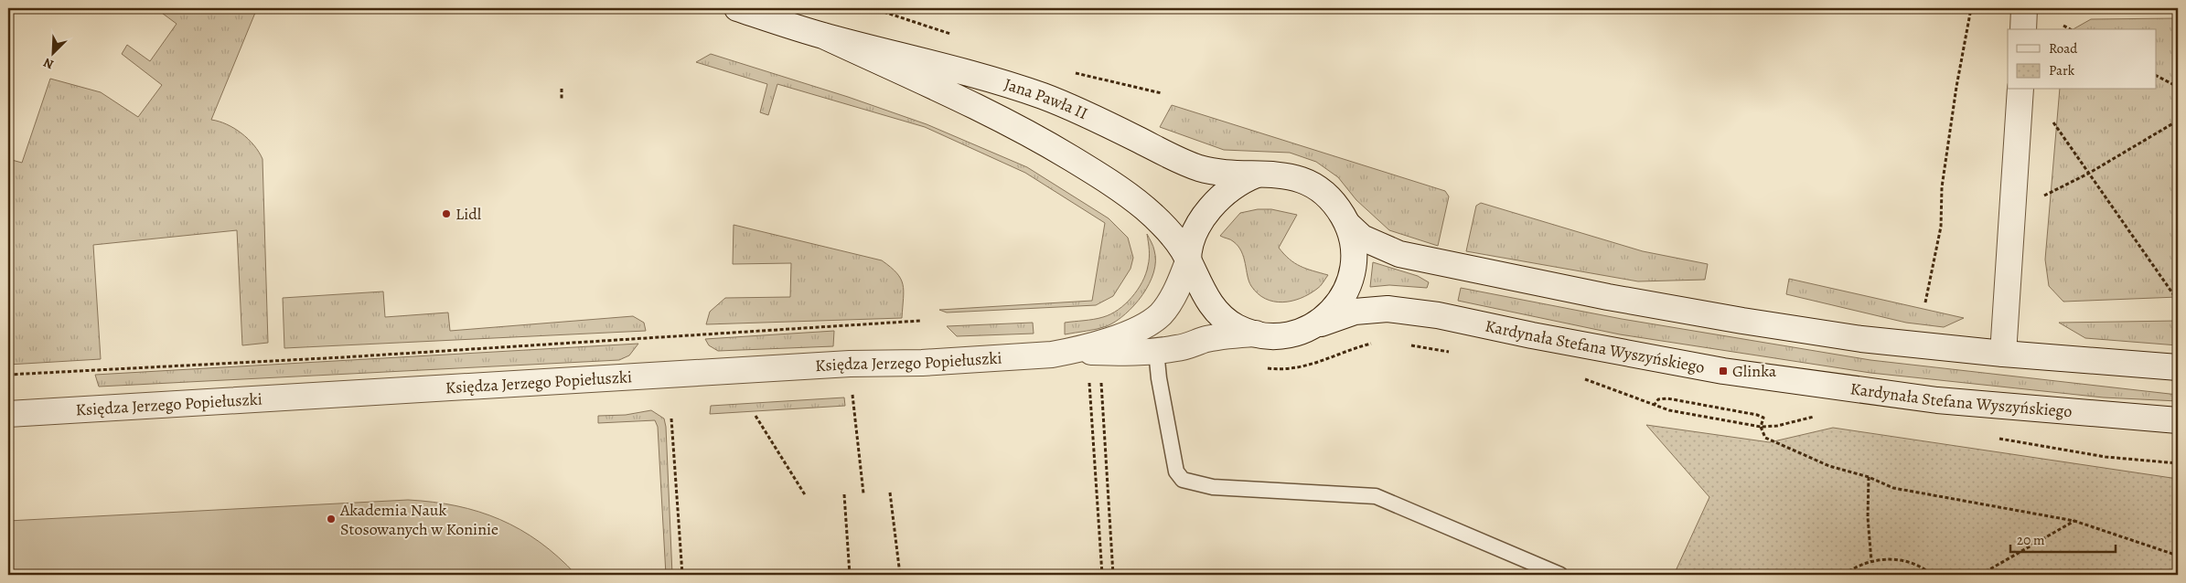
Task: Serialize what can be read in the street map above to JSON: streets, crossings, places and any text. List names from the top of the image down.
{
  "streets": {
    "main road": ["Jana Pawła II", "Kardynała Stefana Wyszyńskiego", "Księdza Jerzego Popiełuszki"]
  },
  "crossings": [
    ["Jana Pawła II", "Kardynała Stefana Wyszyńskiego"],
    ["Jana Pawła II", "Księdza Jerzego Popiełuszki"],
    ["Kardynała Stefana Wyszyńskiego", "Księdza Jerzego Popiełuszki"]
  ],
  "places": {
    "other": ["Lidl", "Akademia Nauk Stosowanych w Koninie"],
    "transit": ["Glinka"]
  },
  "legend": ["Road", "Park"],
  "scale_bar": "20 m",
  "north": "bottom left"
}
